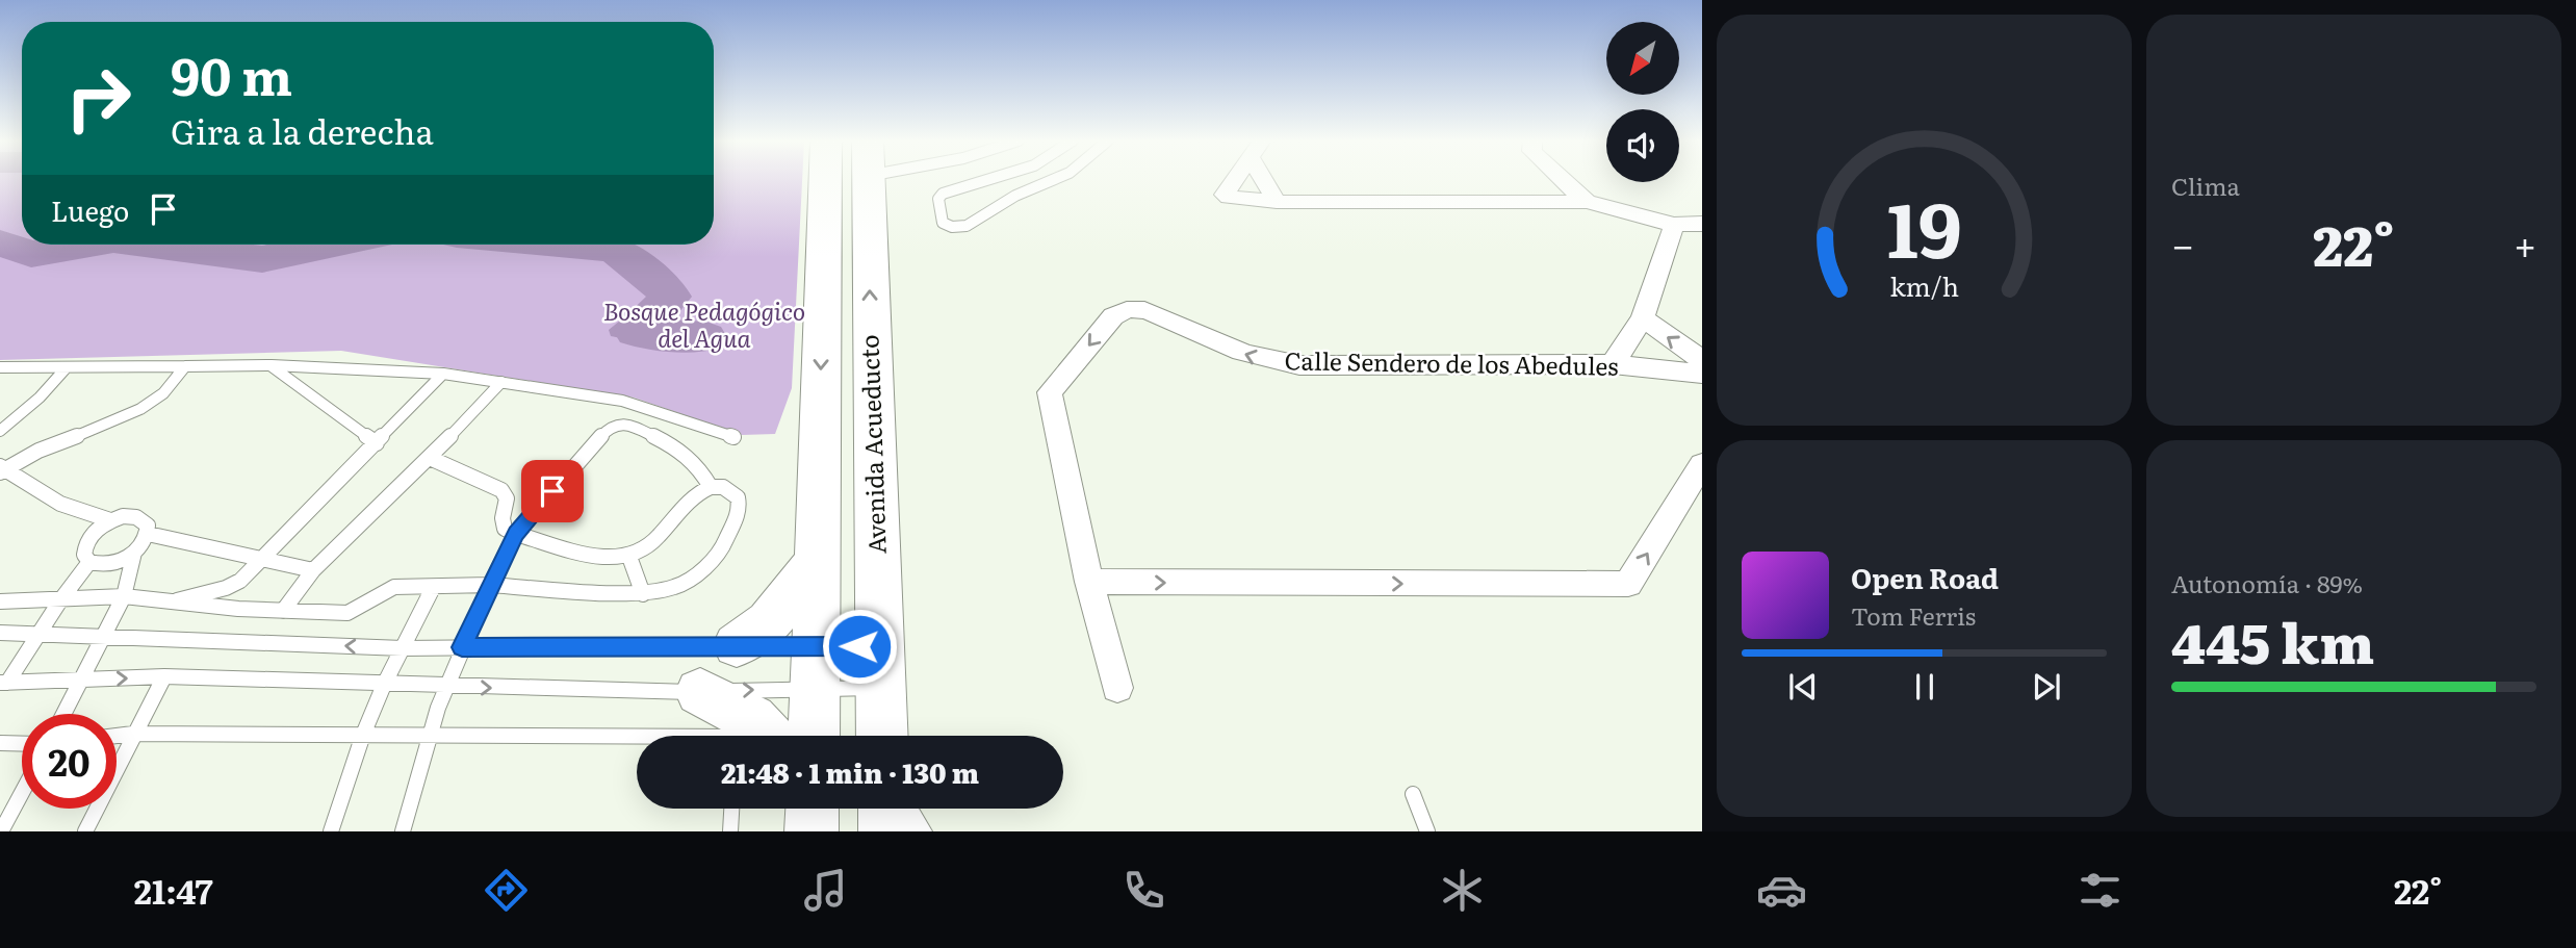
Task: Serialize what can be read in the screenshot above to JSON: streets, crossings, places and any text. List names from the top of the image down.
{
  "streets": {
    "main road": ["Avenida Acueducto"],
    "street": ["Calle Sendero de los Abedules"]
  },
  "parks": ["Bosque Pedagógico del Agua"],
  "north": "bottom left",
  "page": {
    "tile": [
      "Clima",
      ["Autonomía · 89%", "445 km"]
    ],
    "turn": ["90 m", "Gira a la derecha"],
    "then": "Luego",
    "heat": ["−", "22°", "+"],
    "song": ["Open Road", "Tom Ferris"],
    "limit": "20",
    "trip": "21:48 · 1 min · 130 m",
    "tabs": ["21:47", "22°"],
    "gauge": ["19", "km/h"]
  }
}
